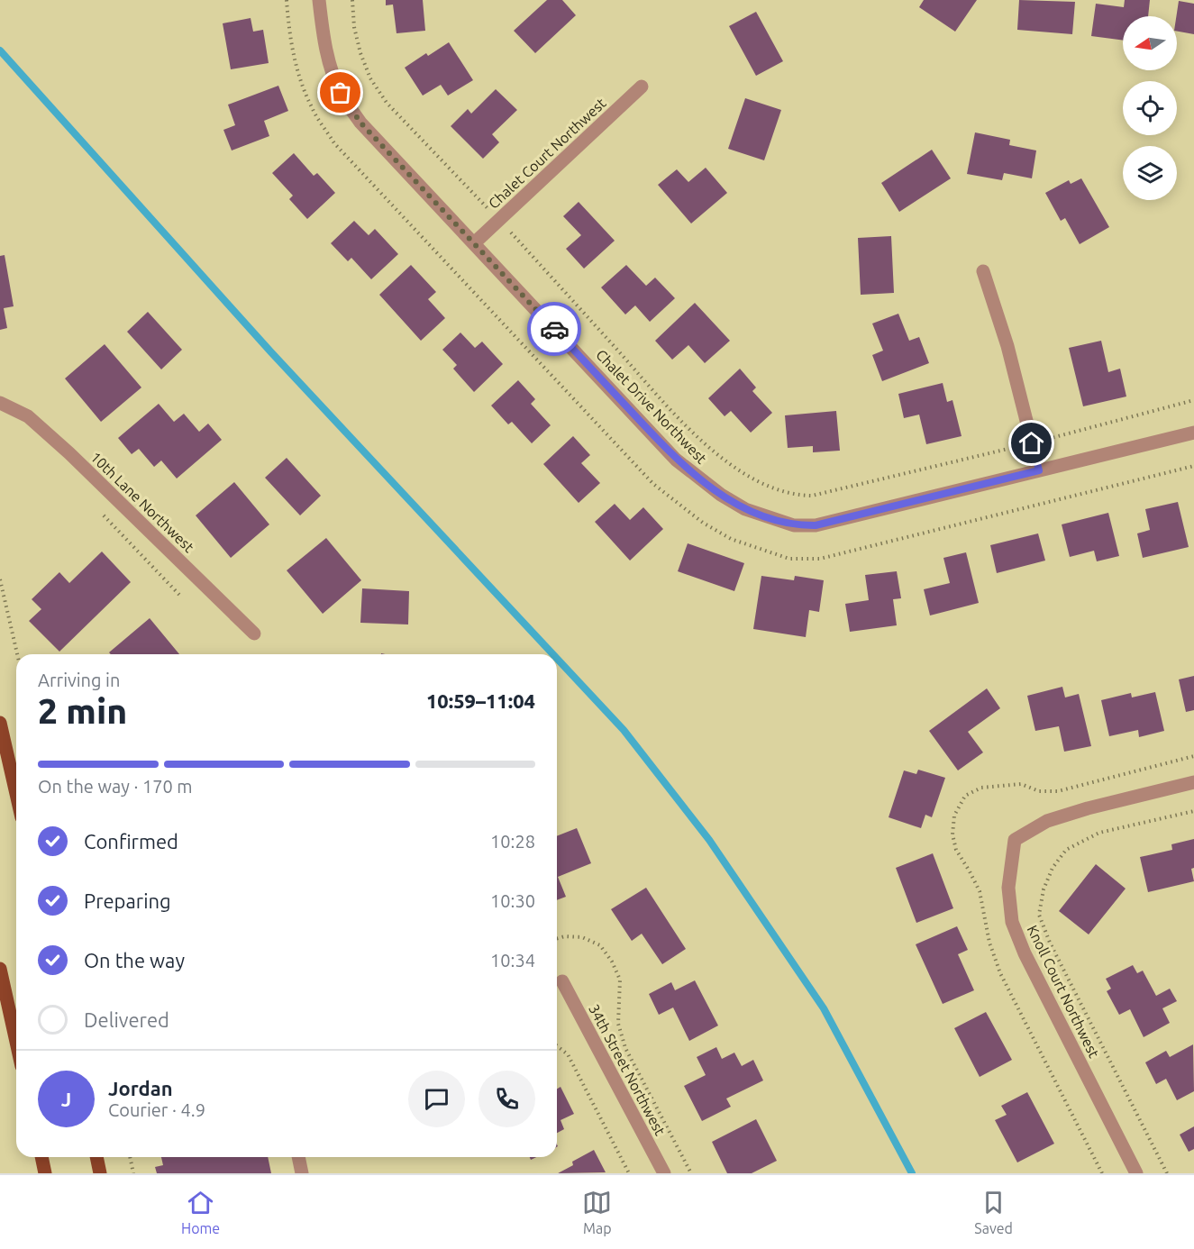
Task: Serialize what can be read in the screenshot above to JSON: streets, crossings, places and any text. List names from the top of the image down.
{
  "streets": {
    "street": [
      "Chalet Court Northwest",
      "Chalet Drive Northwest",
      "10th Lane Northwest",
      "Knoll Court Northwest",
      "34th Street Northwest"
    ]
  },
  "crossings": [
    ["Chalet Court Northwest", "Chalet Drive Northwest"]
  ],
  "north": "left",
  "page": {
    "heading": ["2 min", "Arriving in", "10:59–11:04"],
    "panel": ["Jordan", "Courier · 4.9"],
    "bar": "On the way · 170 m",
    "list": [
      ["Confirmed", "10:28"],
      ["Preparing", "10:30"],
      ["On the way", "10:34"],
      "Delivered"
    ],
    "round": "J",
    "tabs": ["Home", "Map", "Saved"]
  }
}
